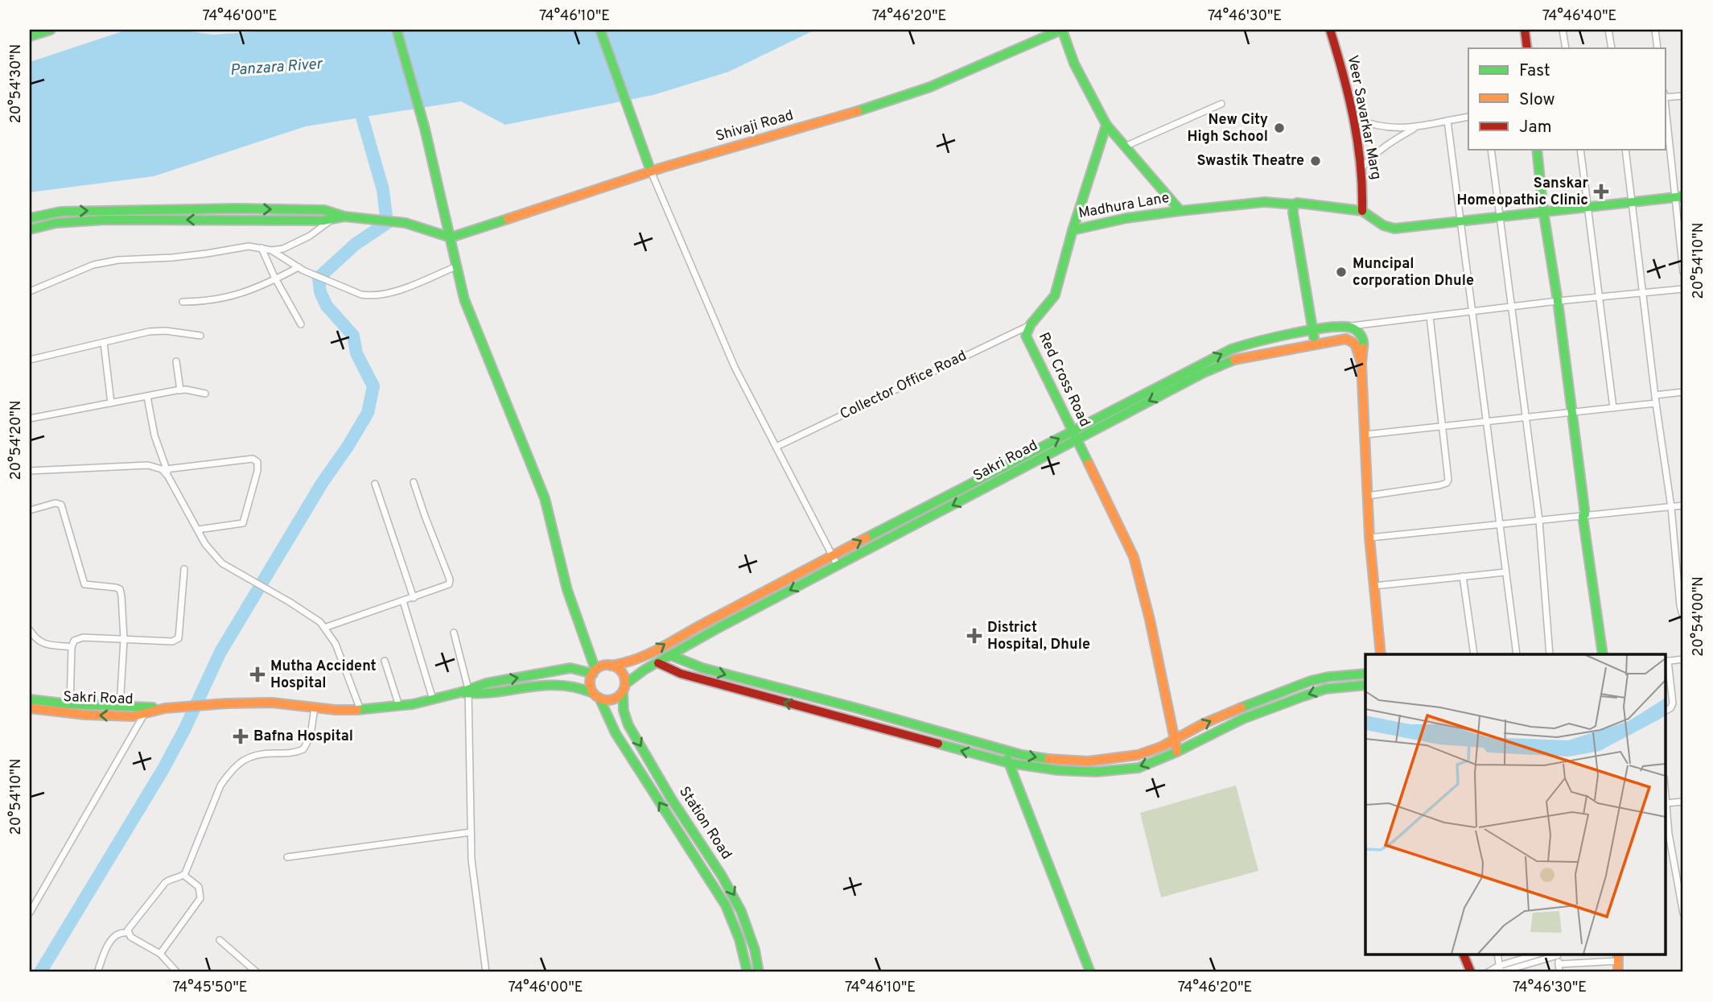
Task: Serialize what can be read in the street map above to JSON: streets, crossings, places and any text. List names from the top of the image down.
{
  "streets": {
    "street": [
      "Veer Savarkar Marg",
      "Shivaji Road",
      "Madhura Lane",
      "Red Cross Road",
      "Collector Office Road",
      "Sakri Road",
      "Station Road"
    ]
  },
  "crossings": [
    ["Veer Savarkar Marg", "Madhura Lane"],
    ["Madhura Lane", "Red Cross Road"],
    ["Red Cross Road", "Collector Office Road"],
    ["Red Cross Road", "Sakri Road"],
    ["Sakri Road", "Station Road"]
  ],
  "water": ["Panzara River"],
  "places": {
    "other": ["New City High School", "Swastik Theatre", "Muncipal corporation Dhule"],
    "health": [
      "Sanskar Homeopathic Clinic",
      "District Hospital, Dhule",
      "Mutha Accident Hospital",
      "Bafna Hospital"
    ]
  },
  "legend": ["Fast", "Slow", "Jam"],
  "coordinates": [
    "74°46'00\"E",
    "74°46'10\"E",
    "74°46'20\"E",
    "74°46'30\"E",
    "74°46'40\"E",
    "20°54'30\"N",
    "20°54'10\"N",
    "20°54'20\"N",
    "20°54'00\"N",
    "74°45'50\"E"
  ]
}
